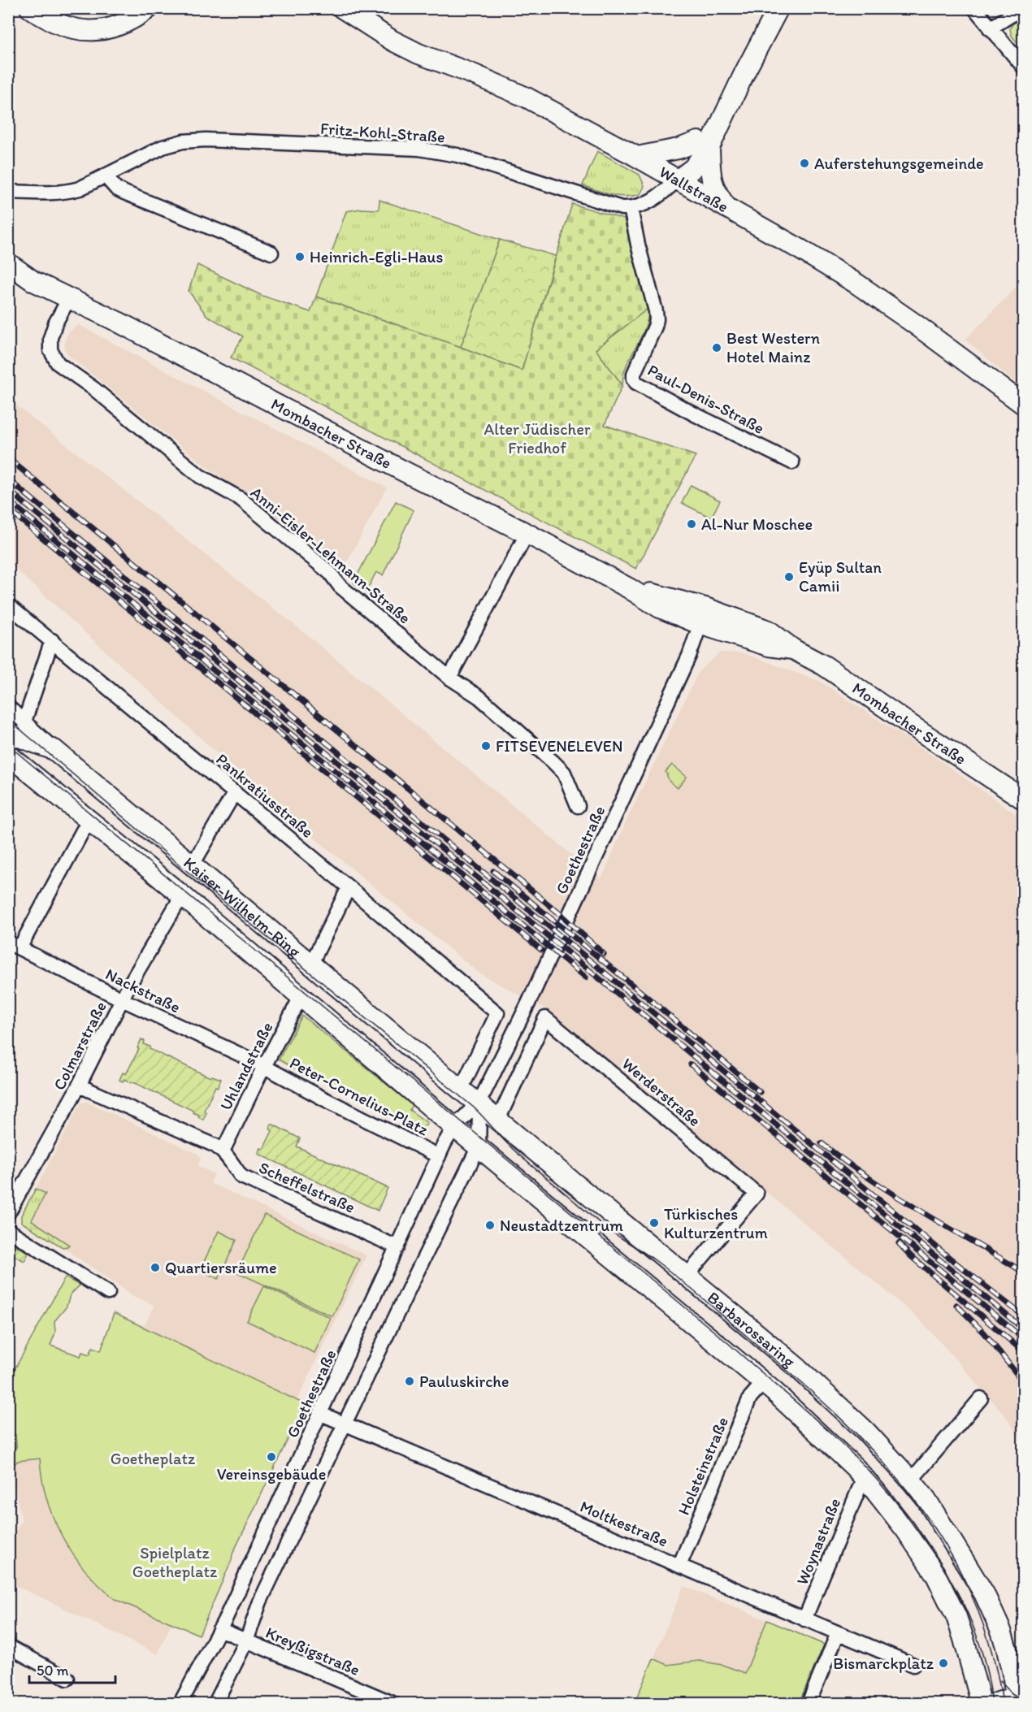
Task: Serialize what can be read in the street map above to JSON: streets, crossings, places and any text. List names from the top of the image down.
{
  "streets": {
    "street": [
      "Fritz-Kohl-Straße",
      "Wallstraße",
      "Paul-Denis-Straße",
      "Mombacher Straße",
      "Anni-Eisler-Lehmann-Straße",
      "Pankratiusstraße",
      "Goethestraße",
      "Kaiser-Wilhelm-Ring",
      "Nackstraße",
      "Colmarstraße",
      "Uhlandstraße",
      "Werderstraße",
      "Peter-Cornelius-Platz",
      "Scheffelstraße",
      "Barbarossaring",
      "Holsteinstraße",
      "Moltkestraße",
      "Woynastraße",
      "Kreyßigstraße"
    ]
  },
  "crossings": [
    ["Fritz-Kohl-Straße", "Wallstraße"],
    ["Fritz-Kohl-Straße", "Paul-Denis-Straße"],
    ["Mombacher Straße", "Anni-Eisler-Lehmann-Straße"],
    ["Mombacher Straße", "Goethestraße"],
    ["Pankratiusstraße", "Kaiser-Wilhelm-Ring"],
    ["Goethestraße", "Kaiser-Wilhelm-Ring"],
    ["Goethestraße", "Peter-Cornelius-Platz"],
    ["Goethestraße", "Scheffelstraße"],
    ["Goethestraße", "Barbarossaring"],
    ["Goethestraße", "Moltkestraße"],
    ["Goethestraße", "Kreyßigstraße"],
    ["Kaiser-Wilhelm-Ring", "Colmarstraße"],
    ["Kaiser-Wilhelm-Ring", "Uhlandstraße"],
    ["Kaiser-Wilhelm-Ring", "Barbarossaring"],
    ["Nackstraße", "Colmarstraße"],
    ["Nackstraße", "Uhlandstraße"],
    ["Nackstraße", "Peter-Cornelius-Platz"],
    ["Colmarstraße", "Scheffelstraße"],
    ["Uhlandstraße", "Peter-Cornelius-Platz"],
    ["Uhlandstraße", "Scheffelstraße"],
    ["Werderstraße", "Barbarossaring"],
    ["Barbarossaring", "Holsteinstraße"],
    ["Barbarossaring", "Woynastraße"],
    ["Holsteinstraße", "Moltkestraße"],
    ["Moltkestraße", "Woynastraße"]
  ],
  "parks": ["Alter Jüdischer Friedhof", "Goetheplatz", "Spielplatz Goetheplatz"],
  "places": [
    "Auferstehungsgemeinde",
    "Heinrich-Egli-Haus",
    "Best Western Hotel Mainz",
    "Al-Nur Moschee",
    "Eyüp Sultan Camii",
    "FITSEVENELEVEN",
    "Türkisches Kulturzentrum",
    "Neustadtzentrum",
    "Quartiersräume",
    "Pauluskirche",
    "Vereinsgebäude",
    "Bismarckplatz"
  ],
  "scale_bar": "50 m"
}
